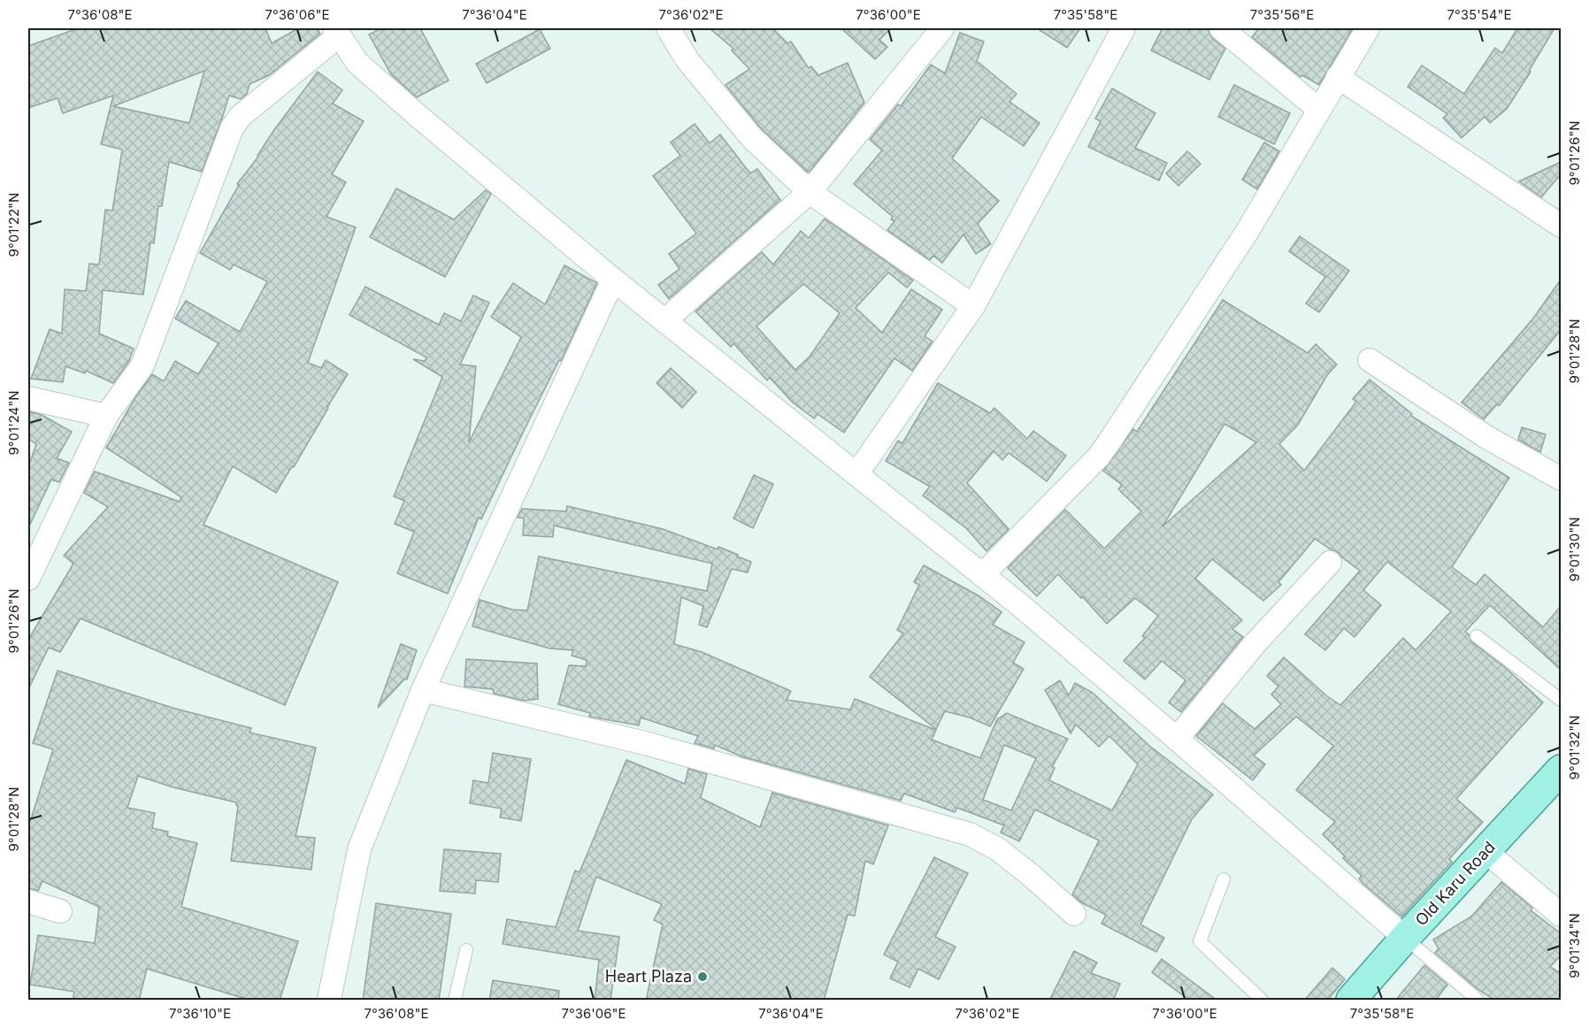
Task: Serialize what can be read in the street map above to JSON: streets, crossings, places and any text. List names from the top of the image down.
{
  "streets": {
    "main road": ["Old Karu Road"]
  },
  "places": ["Heart Plaza"],
  "coordinates": [
    "7°36'08\"E",
    "7°36'06\"E",
    "7°36'04\"E",
    "7°36'02\"E",
    "7°36'00\"E",
    "7°35'58\"E",
    "7°35'56\"E",
    "7°35'54\"E",
    "9°01'26\"N",
    "9°01'22\"N",
    "9°01'28\"N",
    "9°01'24\"N",
    "9°01'30\"N",
    "9°01'32\"N",
    "9°01'34\"N",
    "7°36'10\"E"
  ]
}
